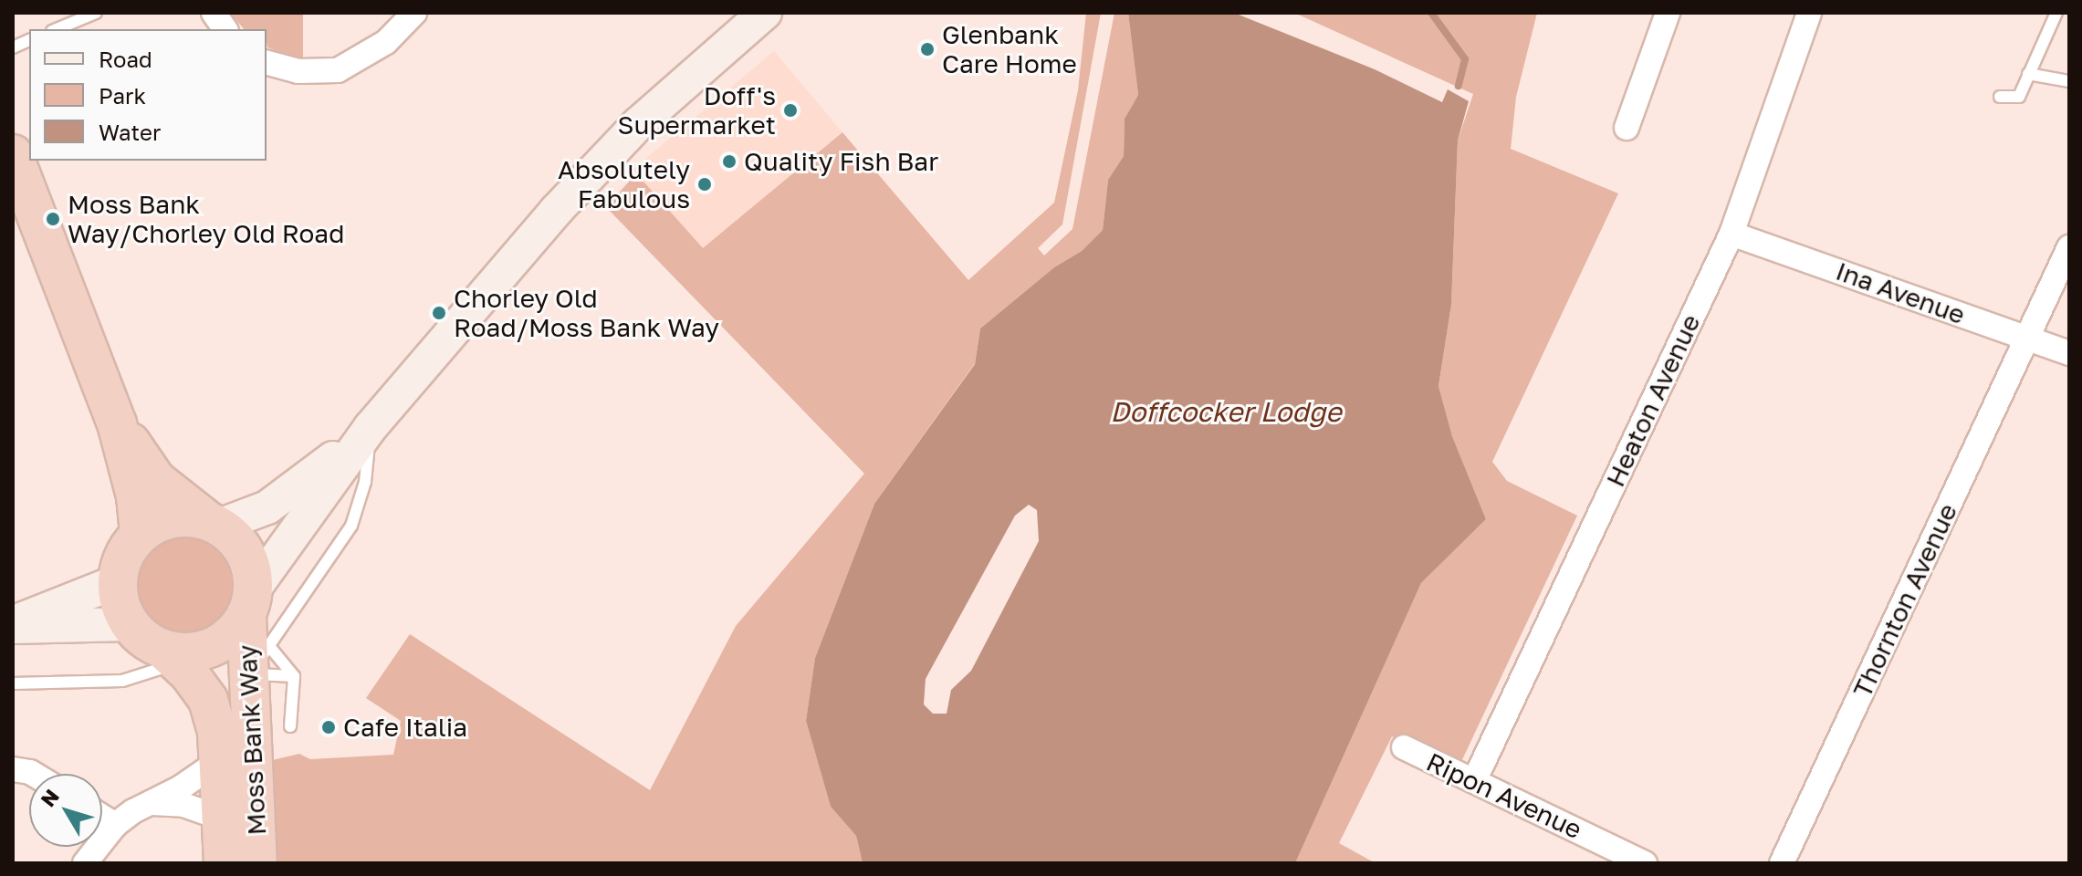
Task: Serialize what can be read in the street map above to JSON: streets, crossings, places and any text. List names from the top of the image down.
{
  "streets": {
    "highway": ["Moss Bank Way"],
    "street": [
      "Ina Avenue",
      "Heaton Avenue",
      "Thornton Avenue",
      "Ripon Avenue"
    ]
  },
  "crossings": [
    ["Ina Avenue", "Heaton Avenue"],
    ["Ina Avenue", "Thornton Avenue"],
    ["Heaton Avenue", "Ripon Avenue"]
  ],
  "water": ["Doffcocker Lodge"],
  "places": [
    "Glenbank Care Home",
    "Doff's Supermarket",
    "Quality Fish Bar",
    "Absolutely Fabulous",
    "Moss Bank Way/Chorley Old Road",
    "Chorley Old Road/Moss Bank Way",
    "Cafe Italia"
  ],
  "legend": ["Road", "Park", "Water"],
  "north": "top left"
}
